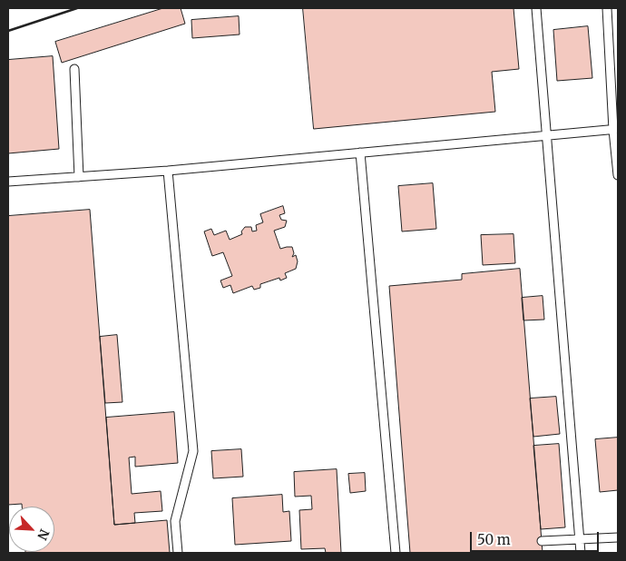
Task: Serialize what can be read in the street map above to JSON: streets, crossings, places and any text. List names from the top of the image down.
{
  "scale_bar": "50 m",
  "north": "bottom right"
}
